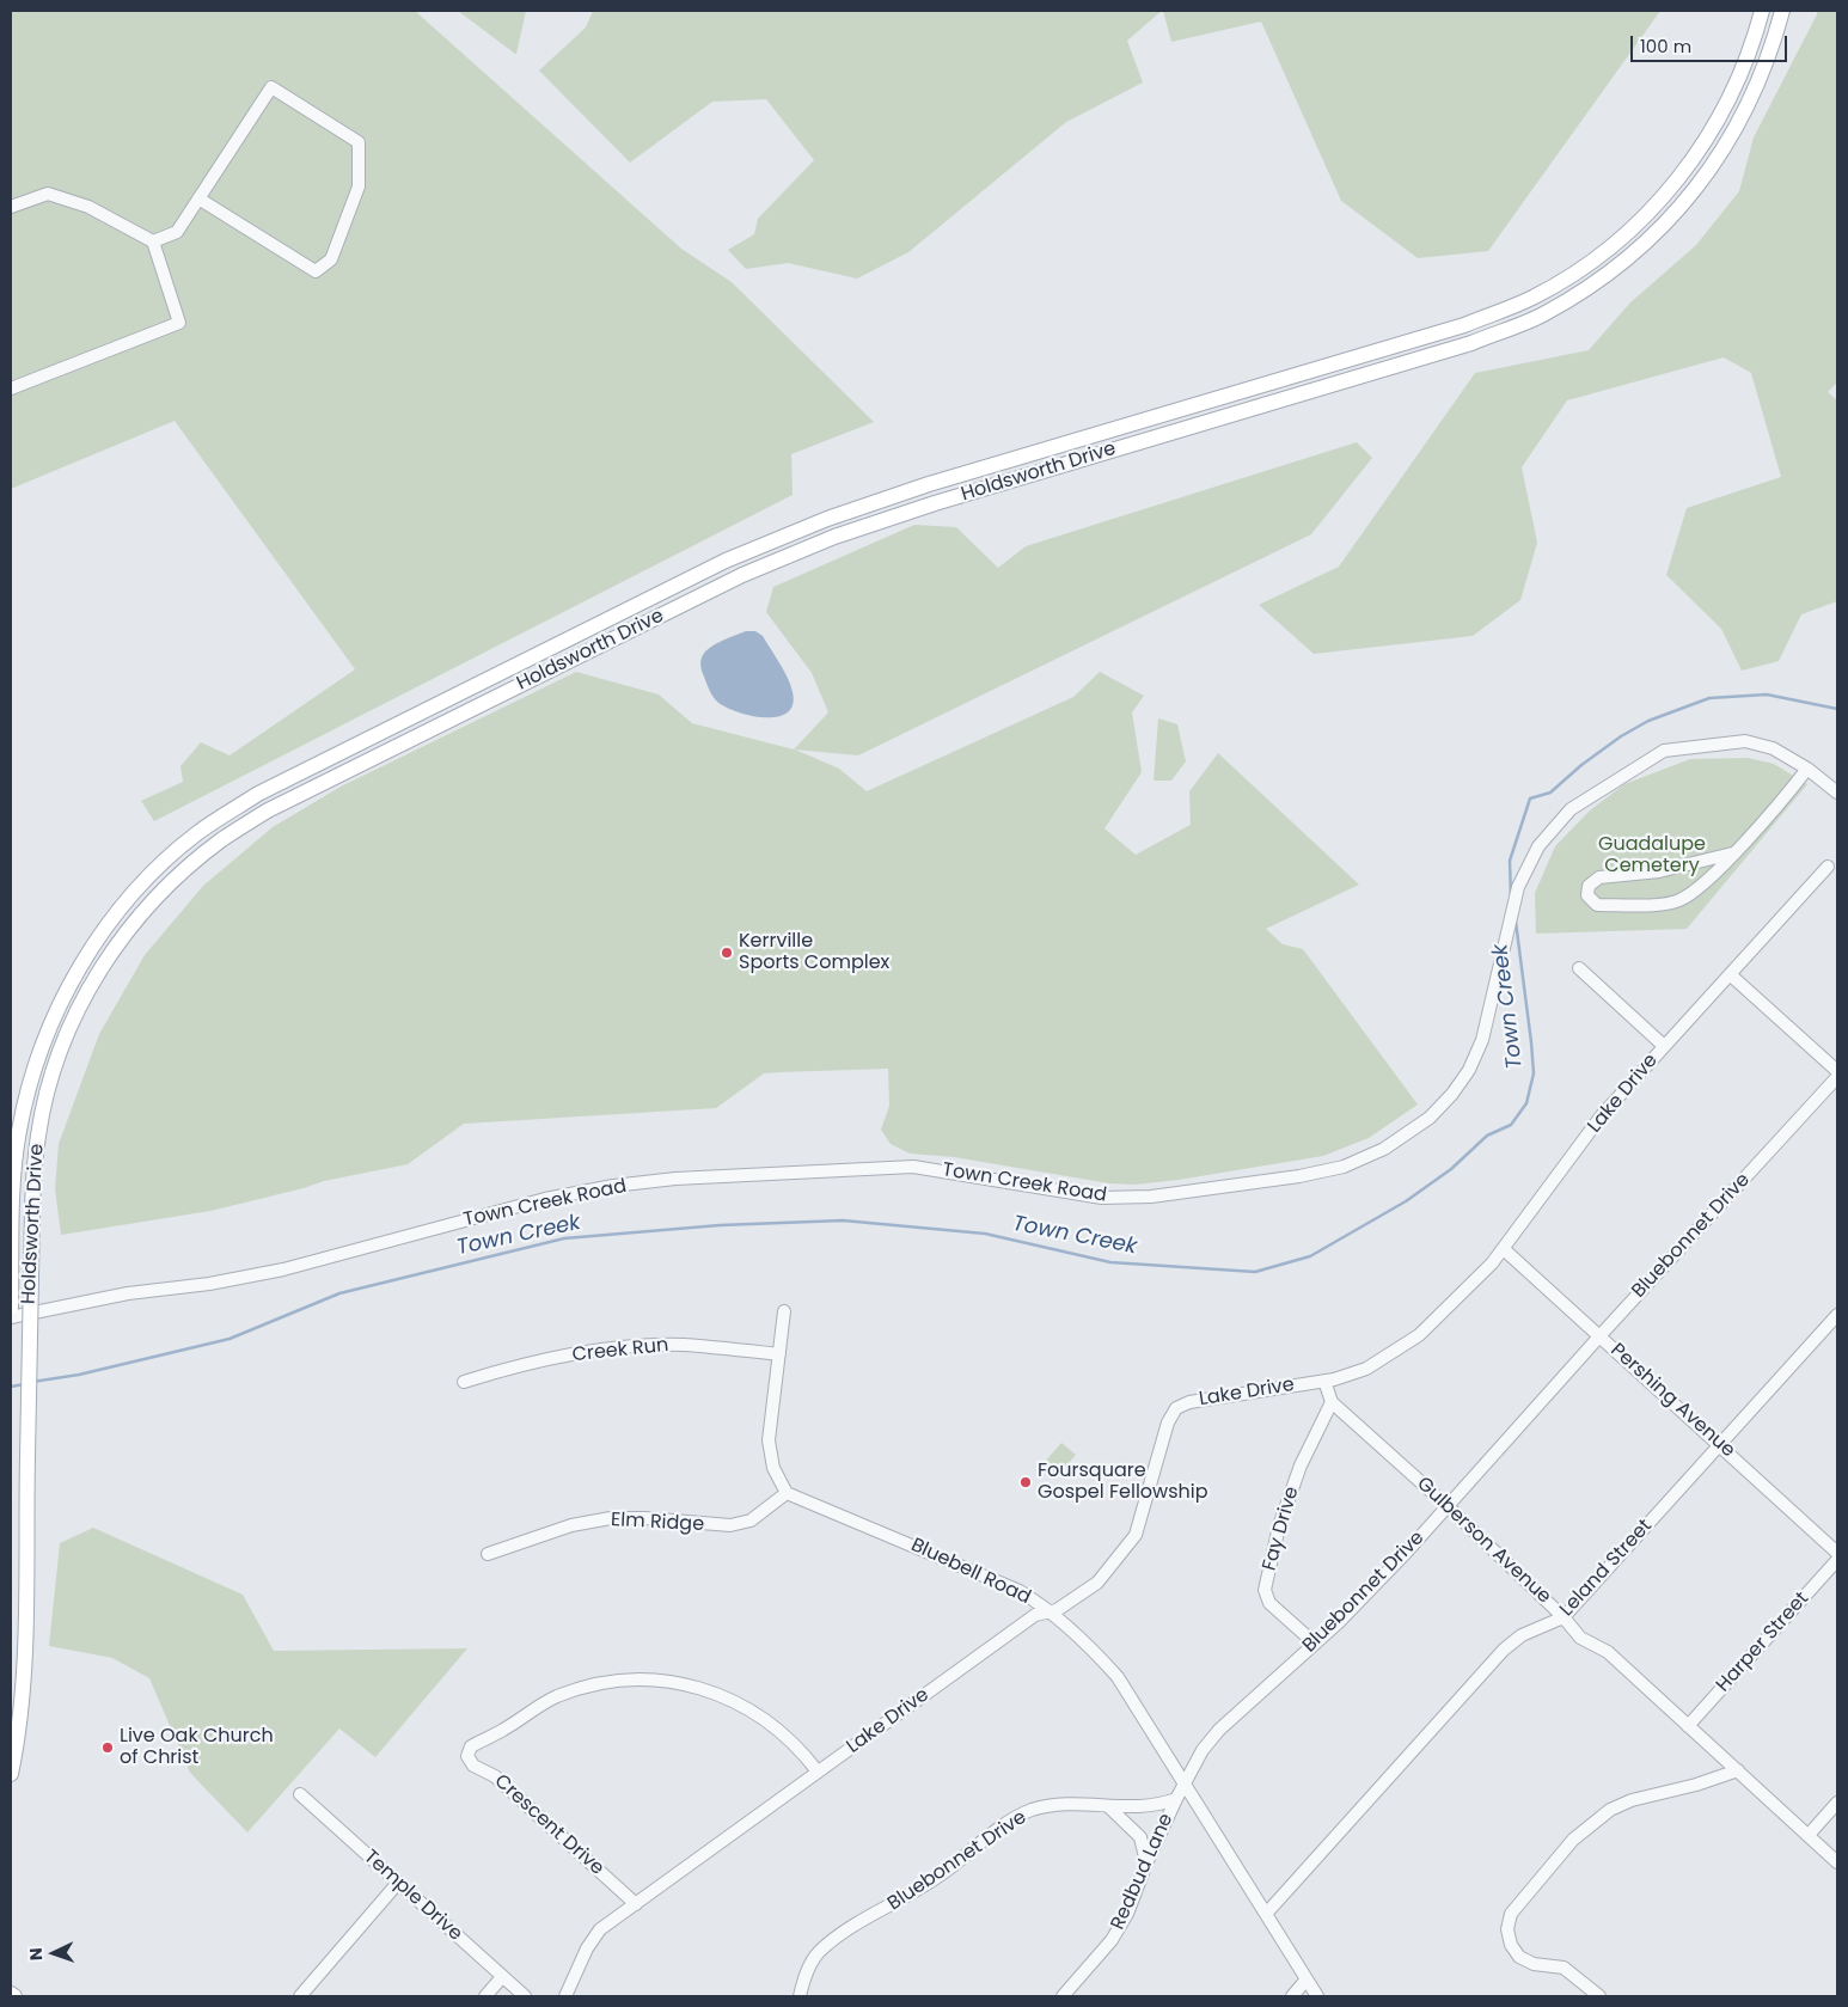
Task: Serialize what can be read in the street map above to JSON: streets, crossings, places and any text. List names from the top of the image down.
{
  "streets": {
    "main road": ["Holdsworth Drive"],
    "street": [
      "Lake Drive",
      "Town Creek Road",
      "Bluebonnet Drive",
      "Creek Run",
      "Pershing Avenue",
      "Elm Ridge",
      "Fay Drive",
      "Gulberson Avenue",
      "Leland Street",
      "Bluebell Road",
      "Harper Street",
      "Crescent Drive",
      "Redbud Lane",
      "Temple Drive"
    ]
  },
  "crossings": [
    ["Lake Drive", "Pershing Avenue"],
    ["Lake Drive", "Gulberson Avenue"],
    ["Lake Drive", "Bluebell Road"],
    ["Lake Drive", "Crescent Drive"],
    ["Bluebonnet Drive", "Pershing Avenue"],
    ["Bluebonnet Drive", "Fay Drive"],
    ["Bluebonnet Drive", "Gulberson Avenue"],
    ["Bluebonnet Drive", "Bluebell Road"],
    ["Bluebonnet Drive", "Redbud Lane"],
    ["Pershing Avenue", "Leland Street"],
    ["Elm Ridge", "Bluebell Road"],
    ["Fay Drive", "Gulberson Avenue"],
    ["Gulberson Avenue", "Leland Street"],
    ["Gulberson Avenue", "Harper Street"],
    ["Leland Street", "Bluebell Road"]
  ],
  "water": ["Town Creek"],
  "parks": ["Guadalupe Cemetery"],
  "places": ["Kerrville Sports Complex", "Foursquare Gospel Fellowship", "Live Oak Church of Christ"],
  "scale_bar": "100 m",
  "north": "left"
}
